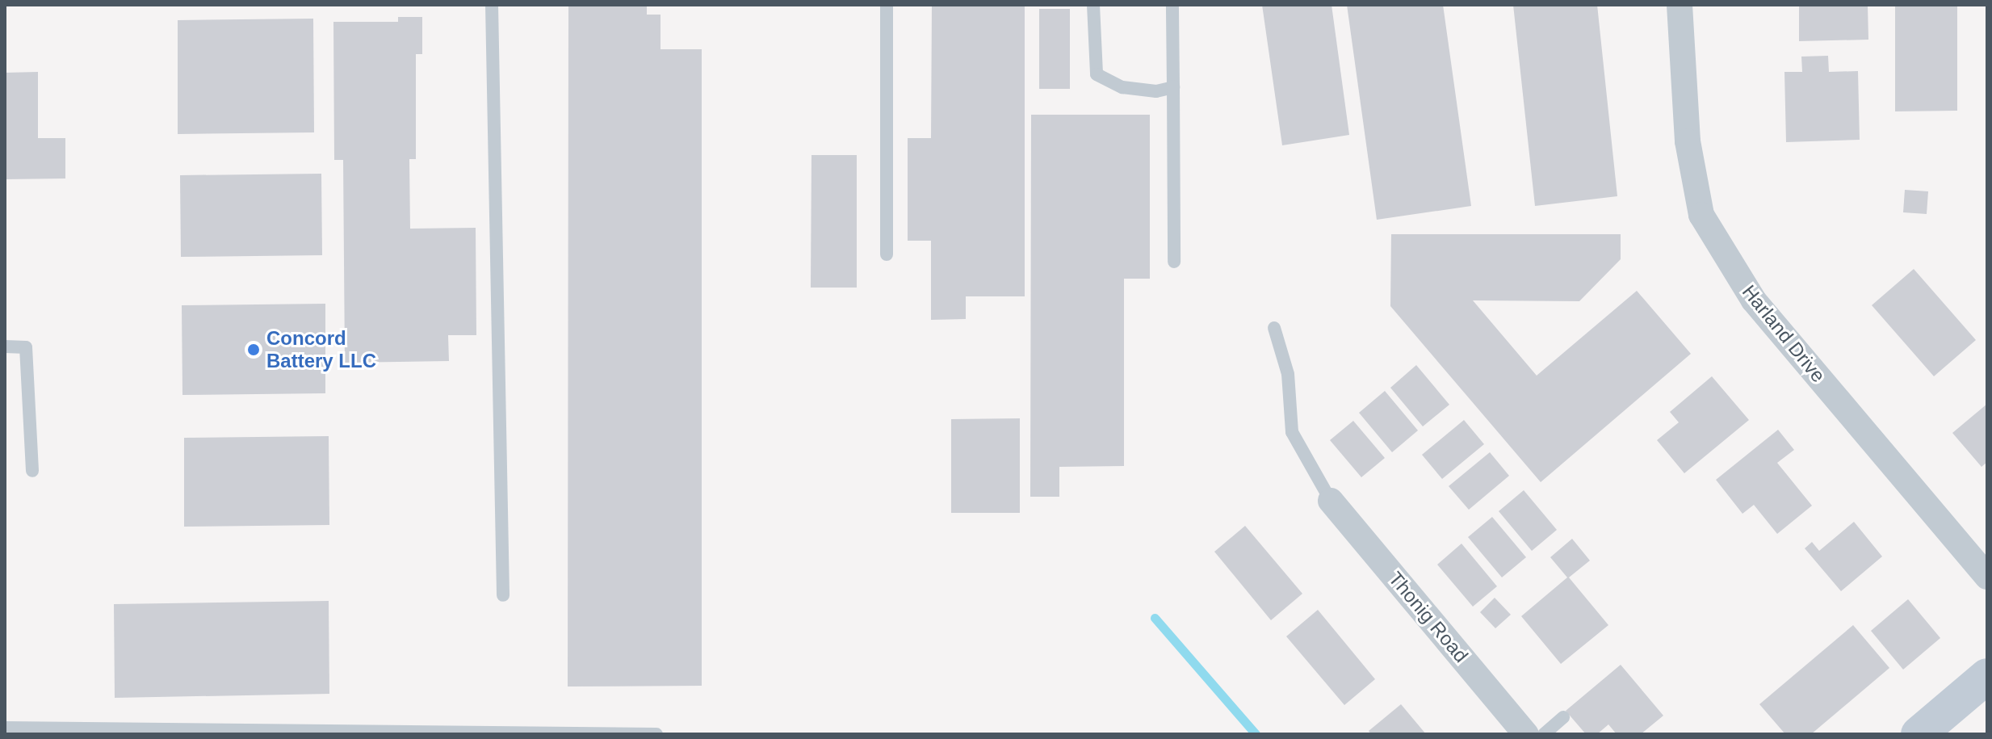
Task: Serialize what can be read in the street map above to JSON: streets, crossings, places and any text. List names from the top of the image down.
{
  "streets": {
    "street": ["Harland Drive", "Thonig Road"]
  },
  "places": ["Concord Battery LLC"]
}
